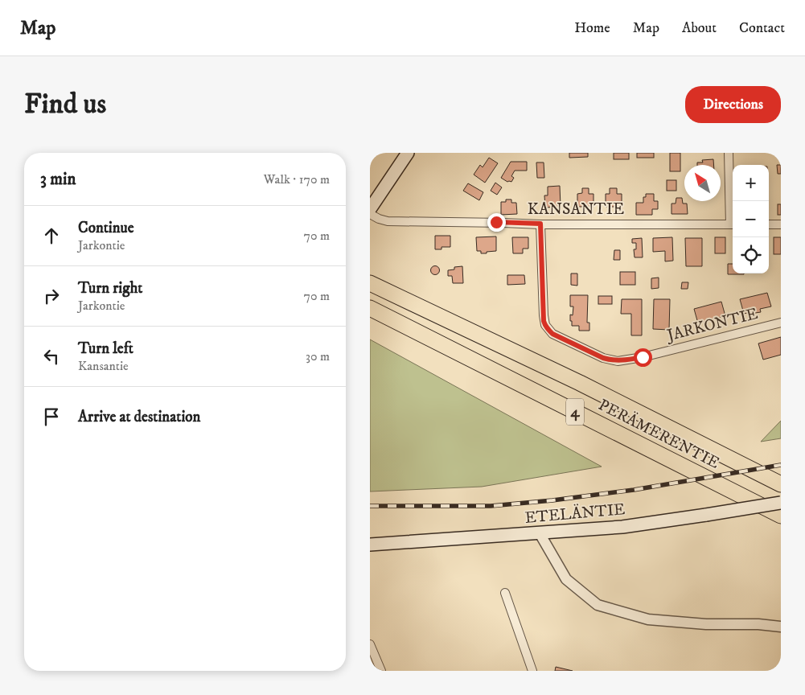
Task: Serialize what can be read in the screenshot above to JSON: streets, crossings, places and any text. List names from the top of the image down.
{
  "streets": {
    "highway": ["4", "PERÄMERENTIE"],
    "main road": ["ETELÄNTIE"],
    "street": ["KANSANTIE", "JARKONTIE"]
  },
  "crossings": [
    ["KANSANTIE", "JARKONTIE"]
  ],
  "north": "top left",
  "page": {
    "header": "Map",
    "nav": [
      "Home",
      "Map",
      "About",
      "Contact"
    ],
    "buttons": "Directions",
    "title": "Find us",
    "heading": ["3 min", "Walk · 170 m"],
    "map_buttons": ["+", "−"],
    "list": [
      ["Continue", "Jarkontie", "70 m"],
      ["Turn right", "Jarkontie", "70 m"],
      ["Turn left", "Kansantie", "30 m"],
      "Arrive at destination"
    ]
  }
}
